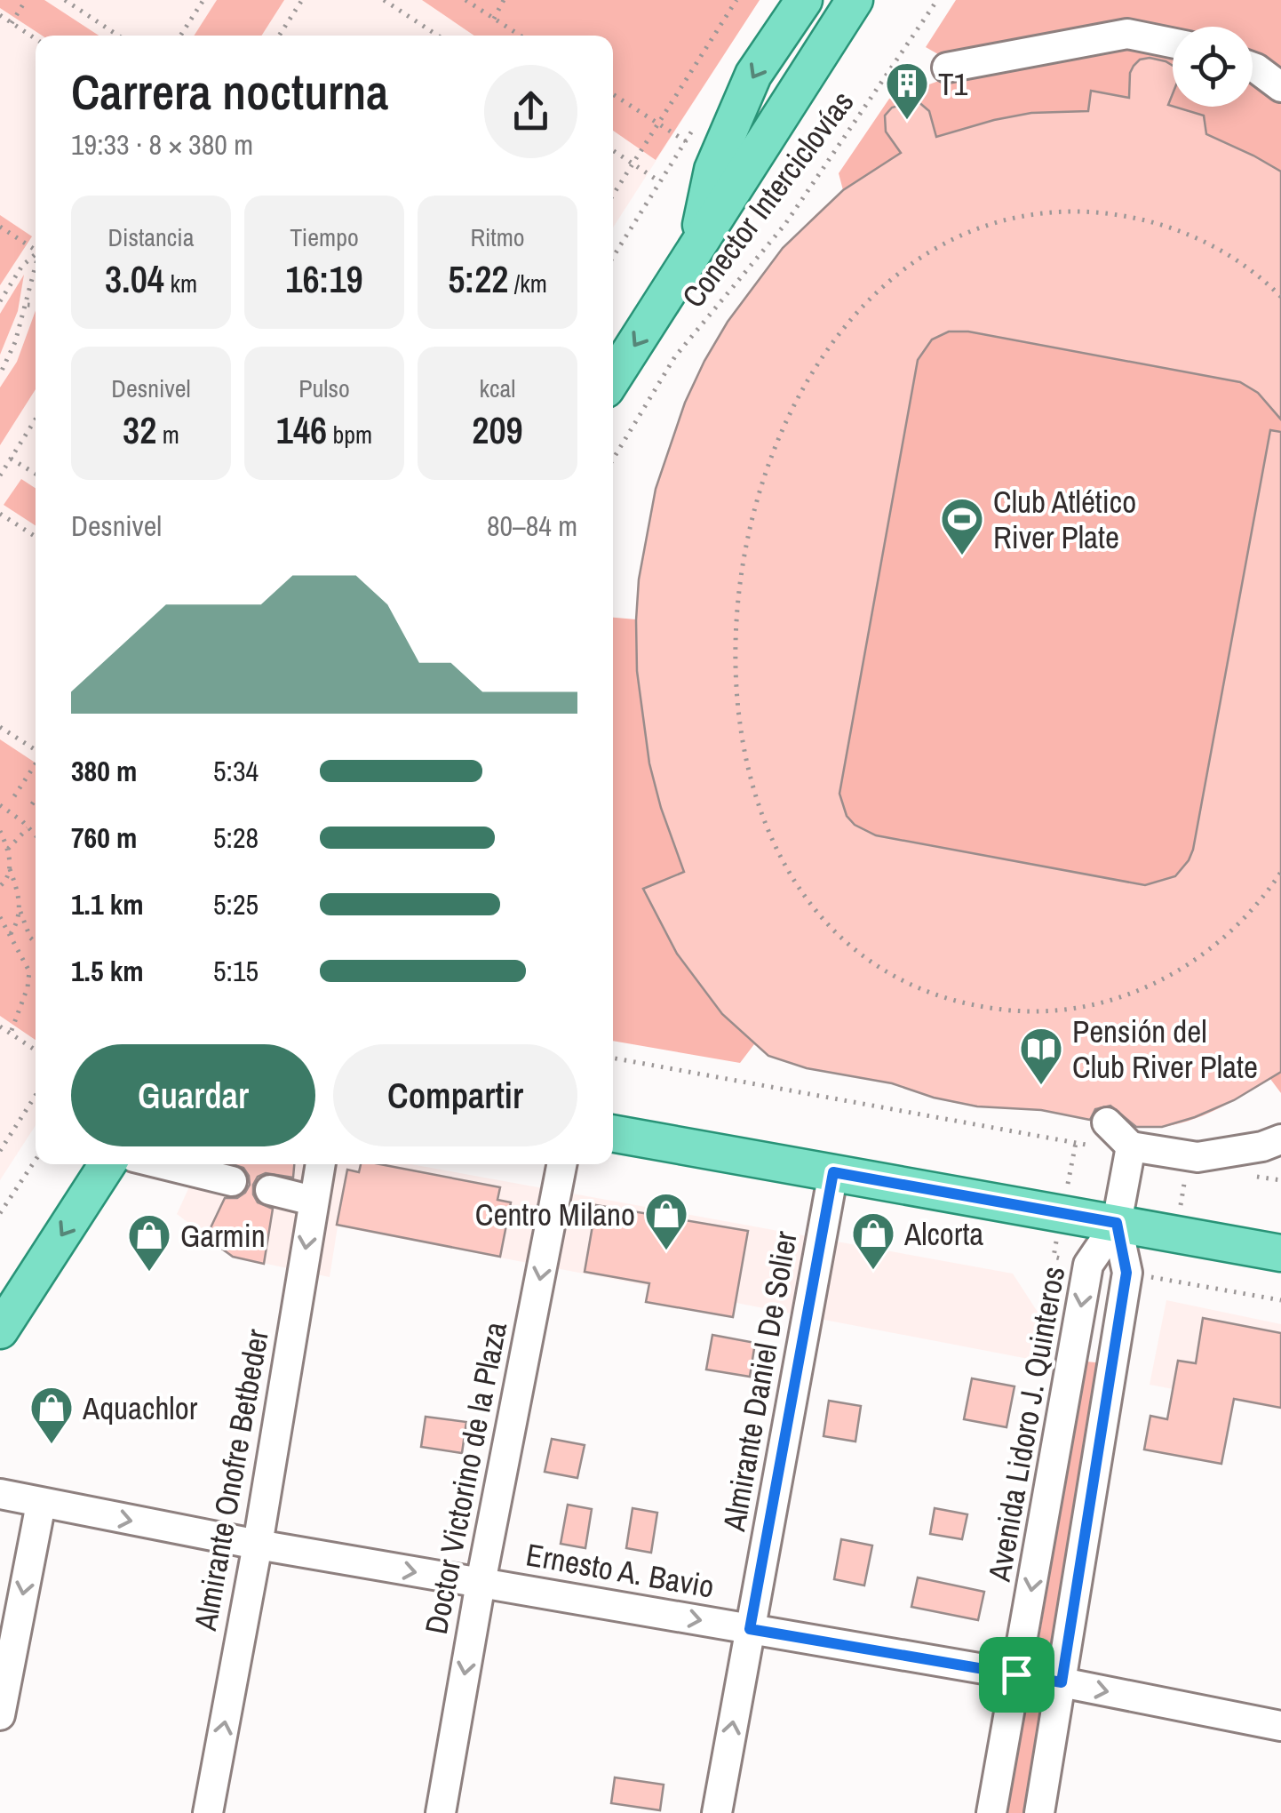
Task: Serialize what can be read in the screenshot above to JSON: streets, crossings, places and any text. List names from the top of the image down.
{
  "streets": {
    "street": [
      "Almirante Daniel De Solier",
      "Avenida Lidoro J. Quinteros",
      "Doctor Victorino de la Plaza",
      "Almirante Onofre Betbeder",
      "Ernesto A. Bavio"
    ],
    "path": ["Conector Interciclovías"]
  },
  "crossings": [
    ["Almirante Daniel De Solier", "Ernesto A. Bavio"],
    ["Avenida Lidoro J. Quinteros", "Ernesto A. Bavio"],
    ["Doctor Victorino de la Plaza", "Ernesto A. Bavio"],
    ["Almirante Onofre Betbeder", "Ernesto A. Bavio"]
  ],
  "one_way": ["Doctor Victorino de la Plaza", "Ernesto A. Bavio"],
  "places": {
    "building": ["T1"],
    "sports": ["Club Atlético River Plate"],
    "library": ["Pensión del Club River Plate"],
    "shop": [
      "Centro Milano",
      "Alcorta",
      "Garmin",
      "Aquachlor"
    ]
  },
  "page": {
    "heading": ["Carrera nocturna", "19:33 · 8 × 380 m"],
    "stats": [
      ["Distancia", "3.04 km"],
      ["Tiempo", "16:19"],
      ["Ritmo", "5:22 /km"],
      ["Desnivel", "32 m"],
      ["Pulso", "146 bpm"],
      ["kcal", "209"]
    ],
    "chart": ["Desnivel", "80–84 m"],
    "list": [
      {
        "name": "380 m",
        "note": "5:34"
      },
      {
        "name": "760 m",
        "note": "5:28"
      },
      {
        "name": "1.1 km",
        "note": "5:25"
      },
      {
        "name": "1.5 km",
        "note": "5:15"
      }
    ],
    "buttons": ["Guardar", "Compartir"]
  }
}
